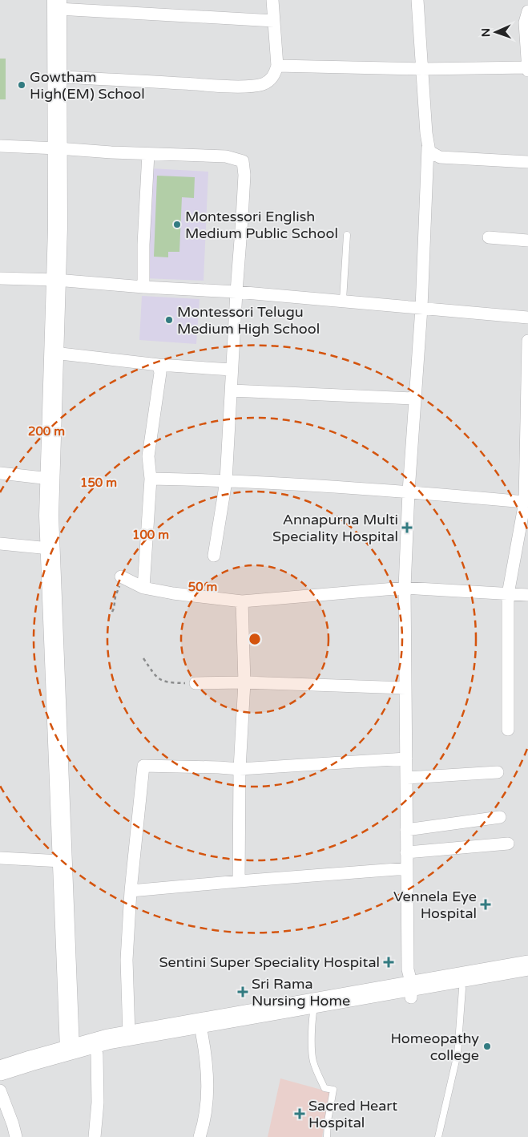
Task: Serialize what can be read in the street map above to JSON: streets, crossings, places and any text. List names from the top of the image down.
{
  "places": {
    "other": [
      "Gowtham High(EM) School",
      "Montessori English Medium Public School",
      "Montessori Telugu Medium High School",
      "Homeopathy college"
    ],
    "health": [
      "Annapurna Multi Speciality Hospital",
      "Vennela Eye Hospital",
      "Sentini Super Speciality Hospital",
      "Sri Rama Nursing Home",
      "Sacred Heart Hospital"
    ]
  },
  "north": "left",
  "rings": [
    "200 m",
    "150 m",
    "100 m",
    "50 m"
  ]
}
